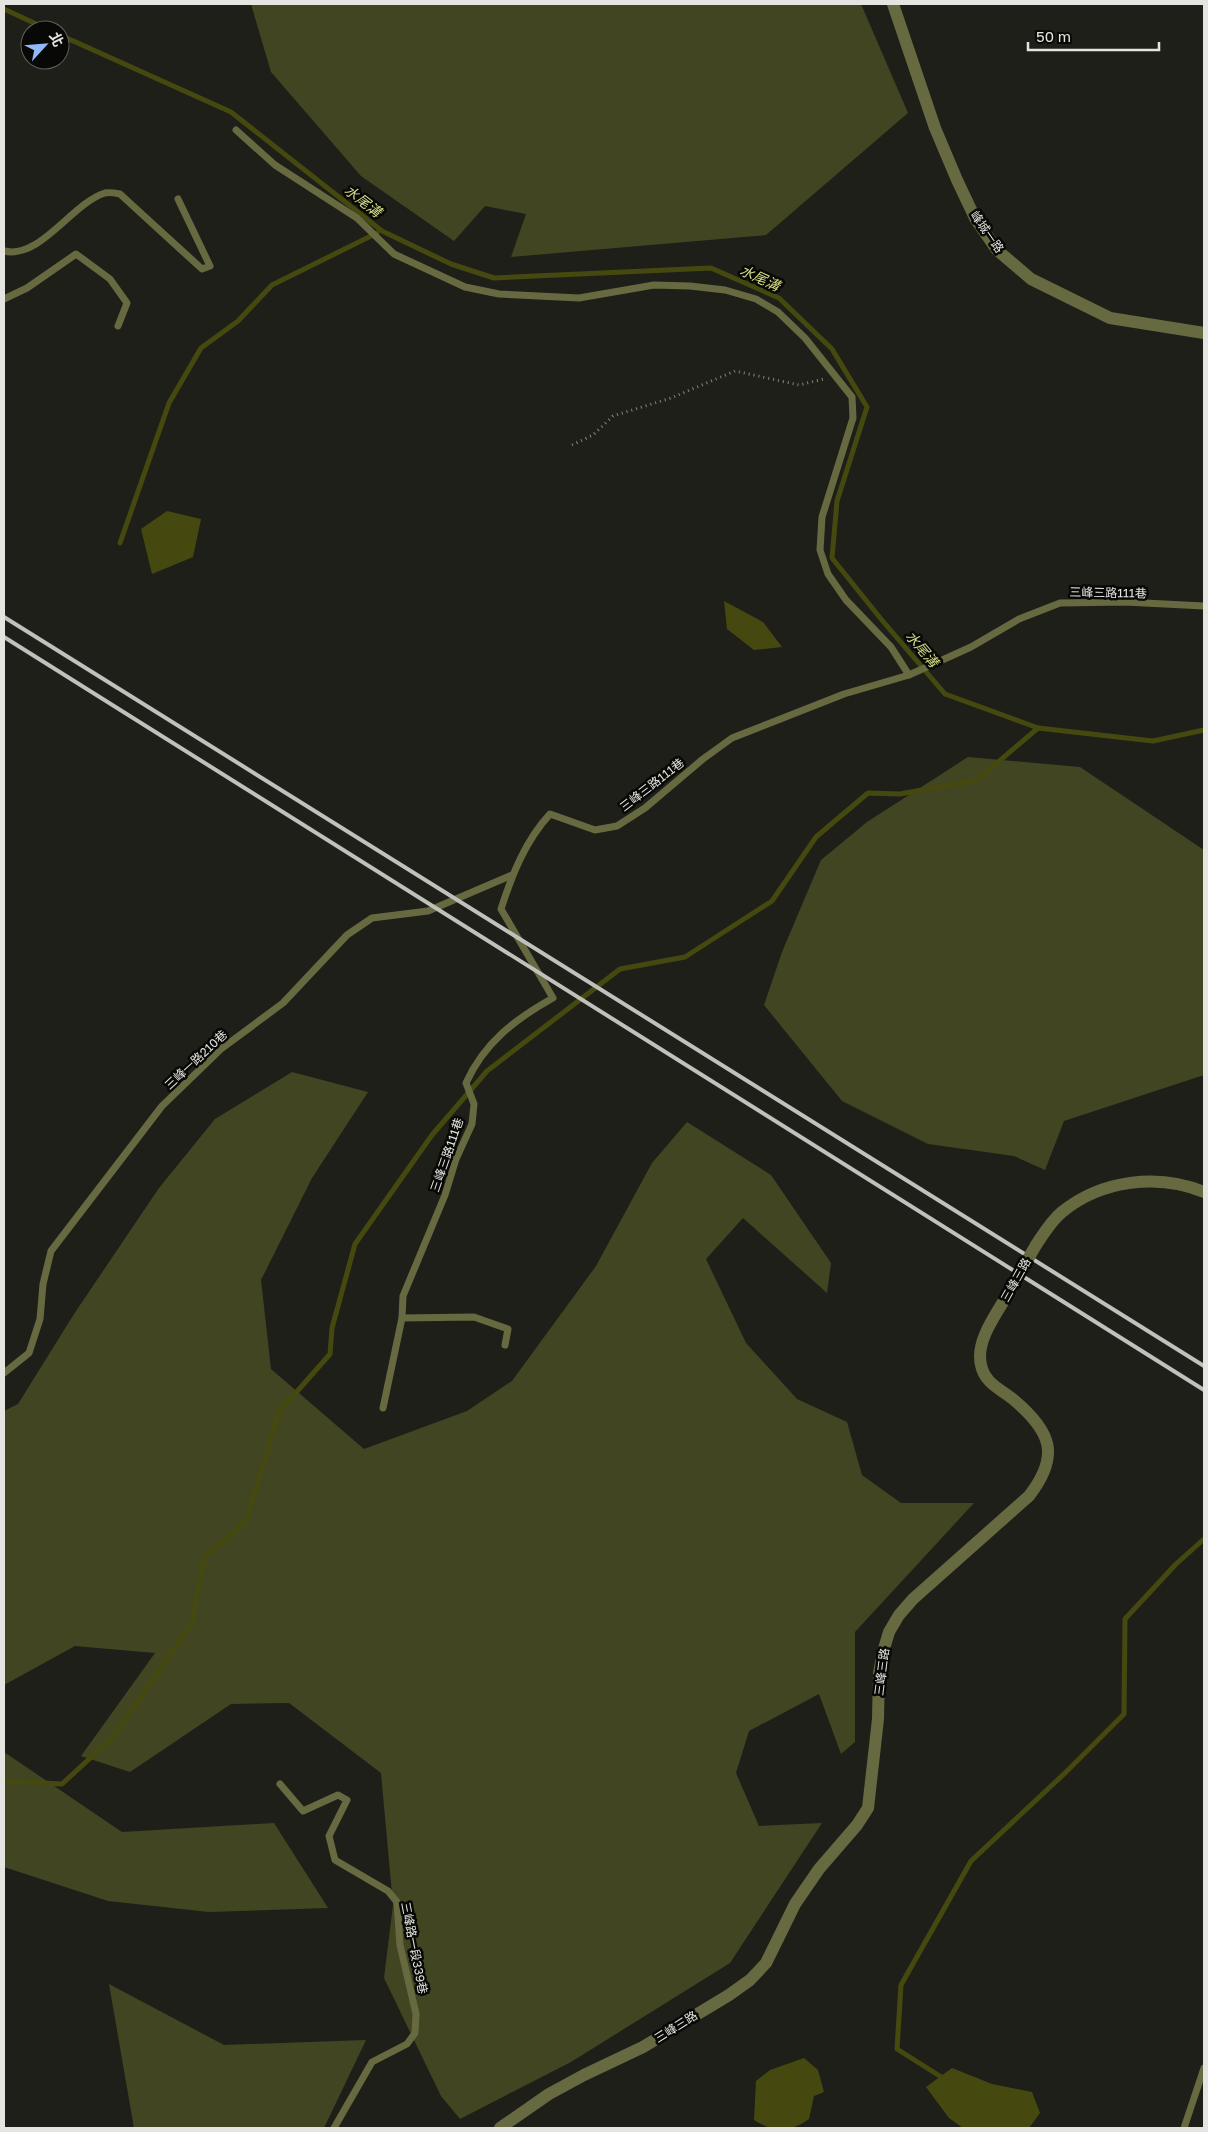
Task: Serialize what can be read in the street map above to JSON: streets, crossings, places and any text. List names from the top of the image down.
{
  "streets": {
    "street": ["峰城一路", "三峰三路"],
    "lane": ["三峰三路111巷", "三峰一路210巷", "三峰路一段339巷"]
  },
  "crossings": [
    ["三峰三路111巷", "三峰一路210巷"]
  ],
  "water": ["水尾溝"],
  "scale_bar": "50 m",
  "north": "top right"
}
